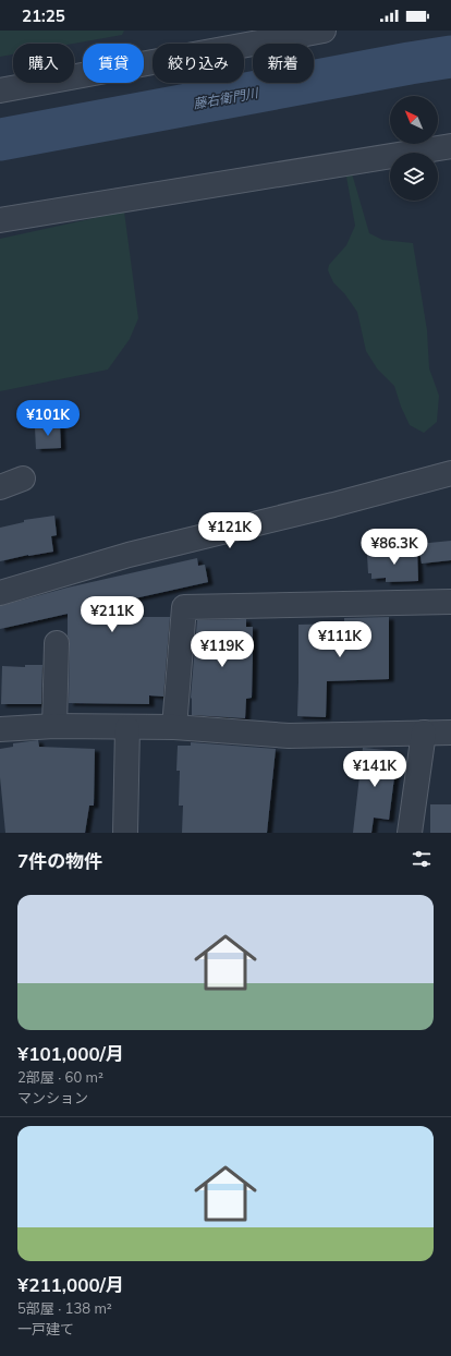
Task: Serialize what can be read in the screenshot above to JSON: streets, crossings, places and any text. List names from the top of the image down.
{
  "water": ["藤右衛門川"],
  "north": "top left",
  "page": {
    "status": "21:25",
    "chip": [
      "購入",
      "賃貸",
      "絞り込み",
      "新着"
    ],
    "price": [
      "¥101K",
      "¥121K",
      "¥86.3K",
      "¥211K",
      "¥111K",
      "¥119K",
      "¥141K"
    ],
    "heading": "7件の物件",
    "list": [
      {
        "name": "¥101,000/月",
        "note": "2部屋 · 60 m² · マンション"
      },
      {
        "name": "¥211,000/月",
        "note": "5部屋 · 138 m² · 一戸建て"
      }
    ]
  }
}
